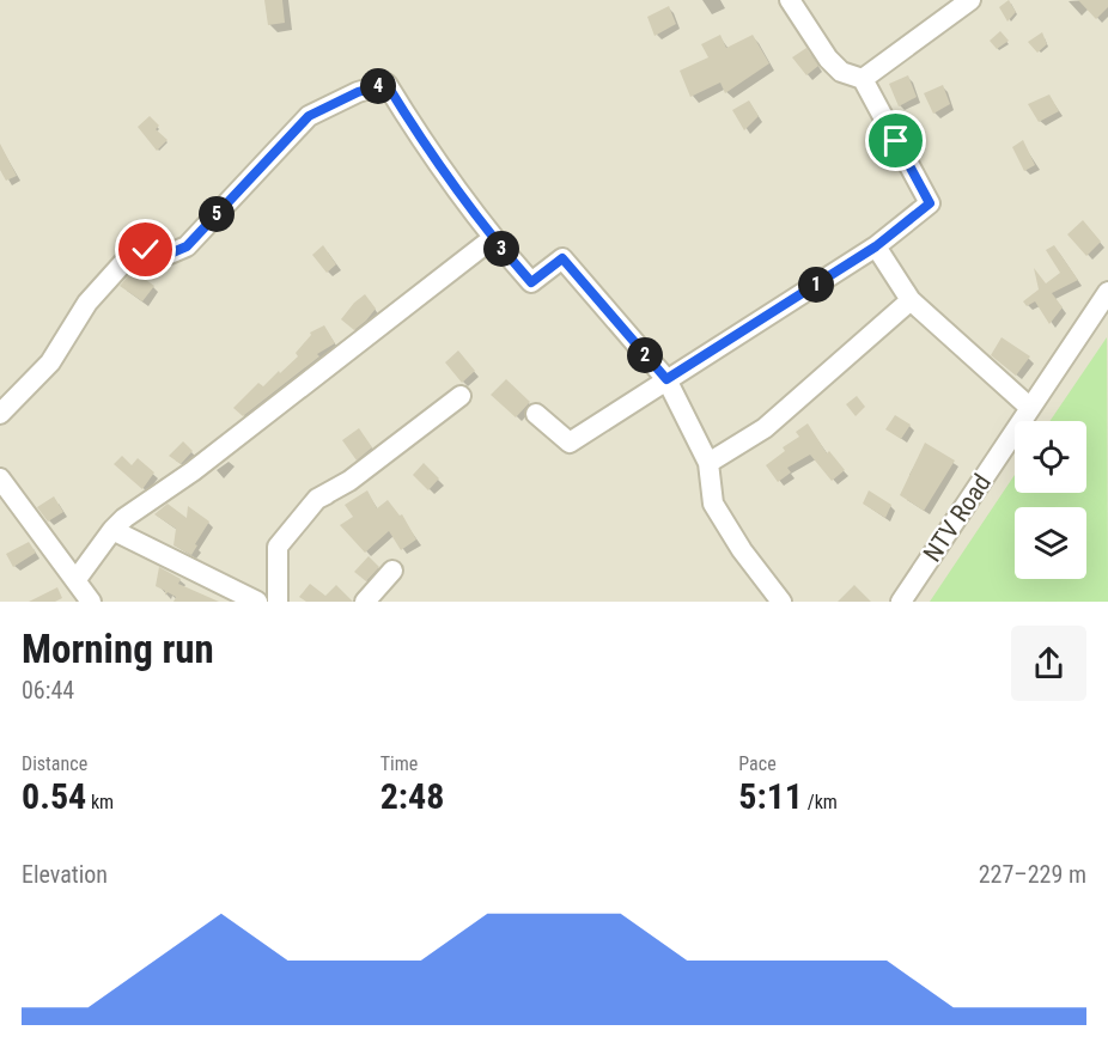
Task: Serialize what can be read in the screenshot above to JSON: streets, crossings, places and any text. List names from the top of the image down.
{
  "streets": {
    "street": ["NTV Road"]
  },
  "page": {
    "pins": [
      "4",
      "5",
      "3",
      "1",
      "2"
    ],
    "heading": ["Morning run", "06:44"],
    "stats": [
      ["Distance", "0.54 km"],
      ["Time", "2:48"],
      ["Pace", "5:11 /km"]
    ],
    "chart": ["Elevation", "227–229 m"]
  }
}
